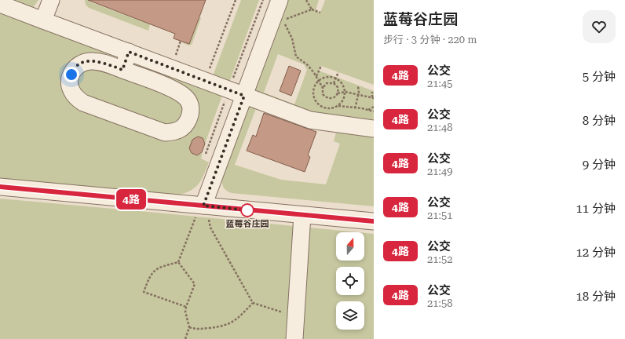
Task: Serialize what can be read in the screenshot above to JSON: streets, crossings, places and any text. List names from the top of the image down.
{
  "places": ["蓝莓谷庄园"],
  "lines": ["bus line 4路"],
  "north": "top",
  "page": {
    "on_map": "4路",
    "heading": ["蓝莓谷庄园", "步行 · 3 分钟 · 220 m"],
    "list": [
      {
        "mark": "4路",
        "name": "公交",
        "note": "21:45",
        "value": "5 分钟"
      },
      {
        "mark": "4路",
        "name": "公交",
        "note": "21:48",
        "value": "8 分钟"
      },
      {
        "mark": "4路",
        "name": "公交",
        "note": "21:49",
        "value": "9 分钟"
      },
      {
        "mark": "4路",
        "name": "公交",
        "note": "21:51",
        "value": "11 分钟"
      },
      {
        "mark": "4路",
        "name": "公交",
        "note": "21:52",
        "value": "12 分钟"
      },
      {
        "mark": "4路",
        "name": "公交",
        "note": "21:58",
        "value": "18 分钟"
      }
    ]
  }
}
